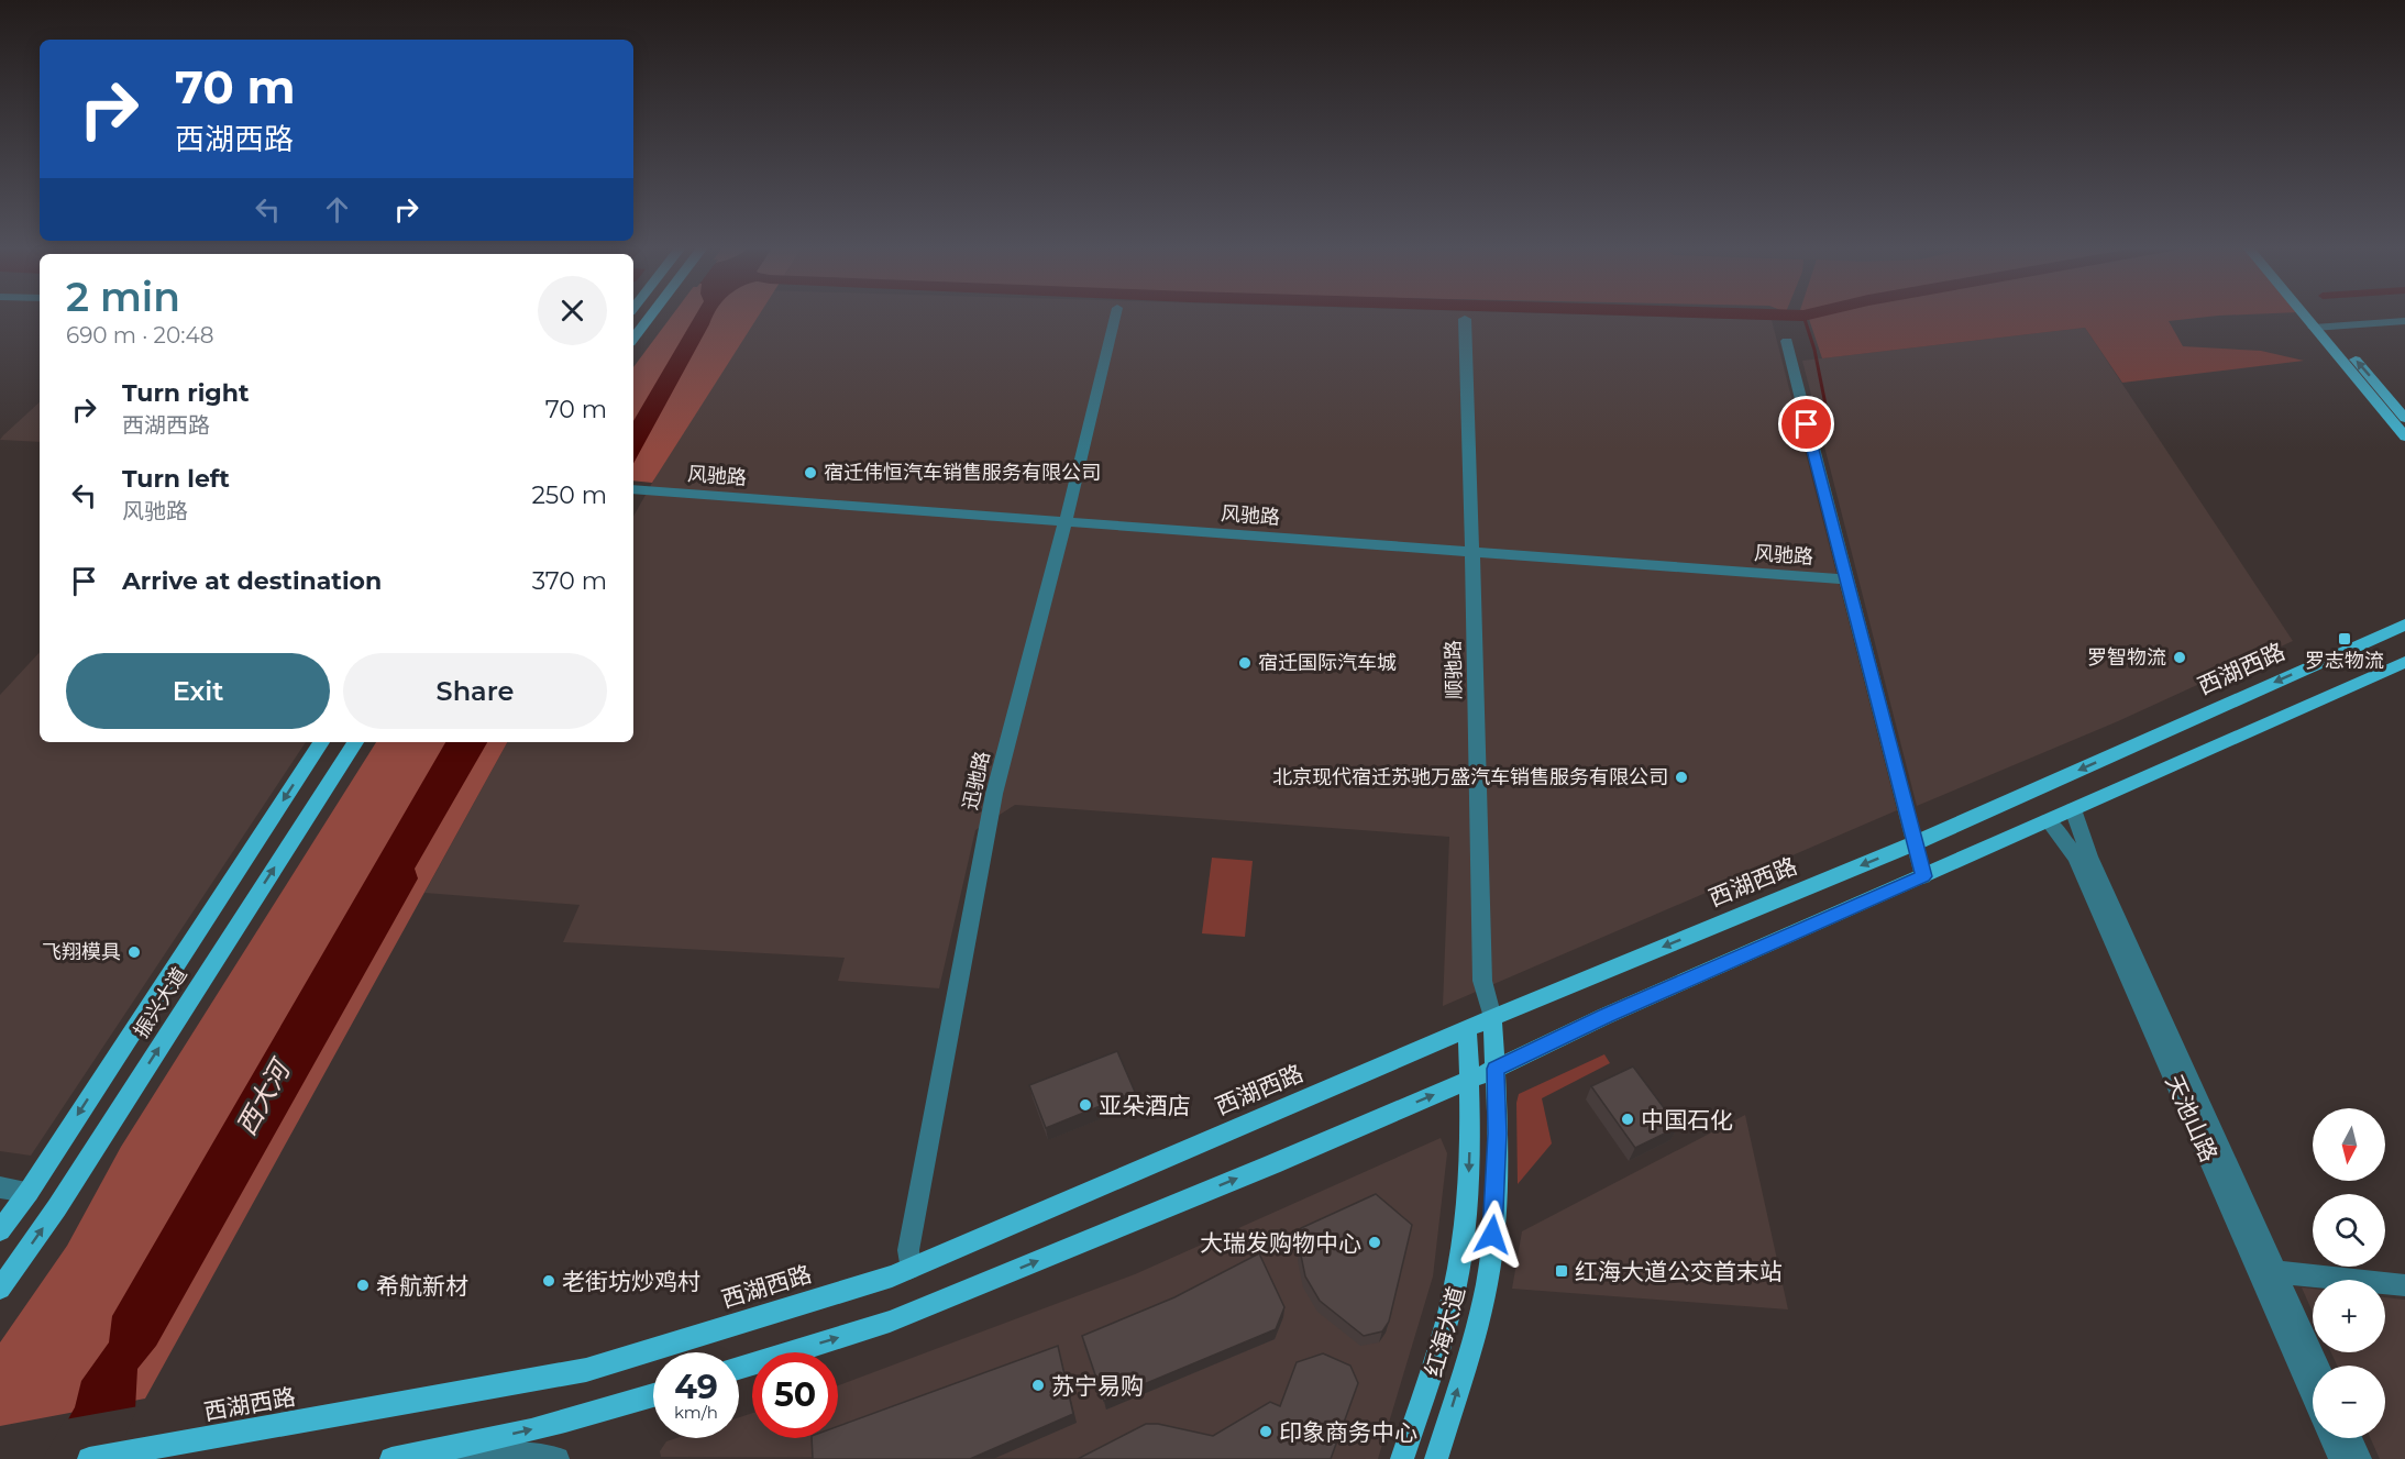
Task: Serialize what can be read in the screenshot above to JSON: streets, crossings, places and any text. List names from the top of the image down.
{
  "streets": {
    "main road": ["西湖西路", "振兴大道", "红海大道"],
    "street": [
      "风驰路",
      "顺驰路",
      "迅驰路",
      "天池山路"
    ]
  },
  "crossings": [
    ["风驰路", "西湖西路"],
    ["风驰路", "顺驰路"],
    ["风驰路", "迅驰路"],
    ["西湖西路", "顺驰路"],
    ["西湖西路", "迅驰路"],
    ["西湖西路", "红海大道"],
    ["顺驰路", "红海大道"]
  ],
  "water": ["西大河"],
  "places": {
    "other": [
      "宿迁伟恒汽车销售服务有限公司",
      "罗智物流",
      "宿迁国际汽车城",
      "北京现代宿迁苏驰万盛汽车销售服务有限公司",
      "飞翔模具",
      "亚朵酒店",
      "中国石化",
      "大瑞发购物中心",
      "老街坊炒鸡村",
      "希航新材",
      "苏宁易购",
      "印象商务中心"
    ],
    "transit": ["罗志物流", "红海大道公交首末站"]
  },
  "north": "bottom",
  "page": {
    "turn": ["70 m", "西湖西路"],
    "heading": ["2 min", "690 m · 20:48"],
    "list": [
      {
        "name": "Turn right",
        "note": "西湖西路",
        "value": "70 m"
      },
      {
        "name": "Turn left",
        "note": "风驰路",
        "value": "250 m"
      },
      {
        "name": "Arrive at destination",
        "value": "370 m"
      }
    ],
    "buttons": ["Exit", "Share"],
    "map_buttons": ["+", "−"],
    "speed": "49 km/h",
    "limit": "50"
  }
}
